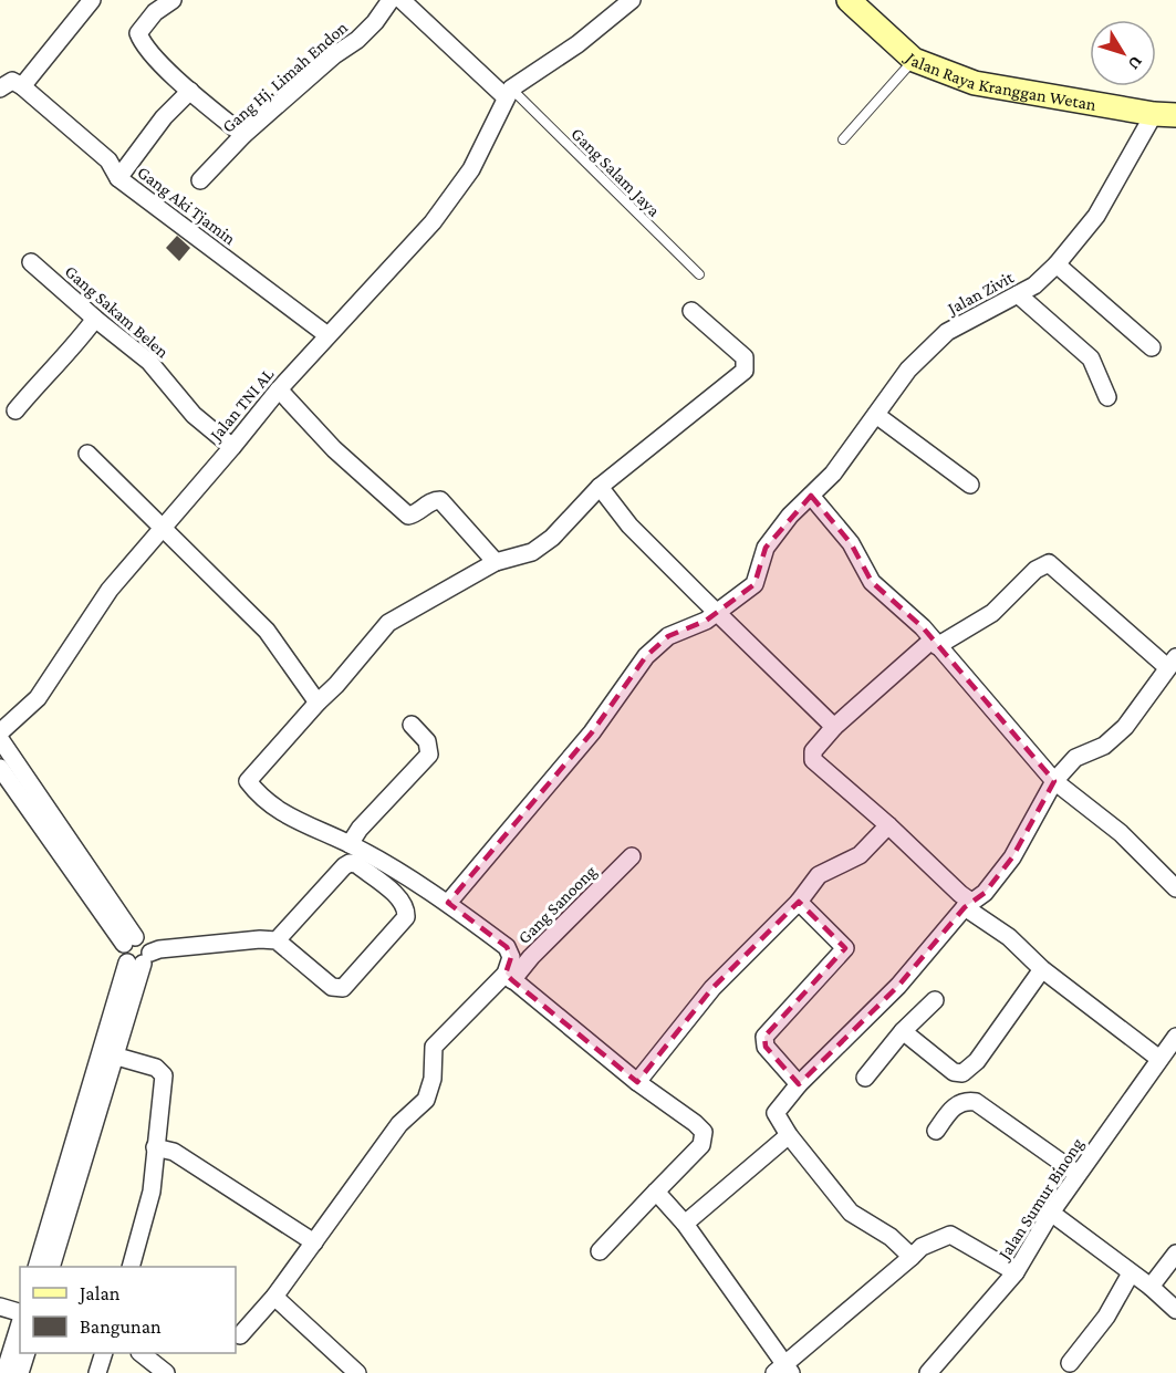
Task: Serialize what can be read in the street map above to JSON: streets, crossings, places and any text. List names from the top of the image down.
{
  "streets": {
    "main road": ["Jalan Raya Kranggan Wetan"],
    "street": [
      "Gang Hj. Limah Endon",
      "Gang Aki Tjamin",
      "Jalan Zivit",
      "Gang Sakam Belen",
      "Jalan TNI AL",
      "Gang Sanoong",
      "Jalan Sumur Binong"
    ],
    "lane": ["Gang Salam Jaya"]
  },
  "crossings": [
    ["Jalan Raya Kranggan Wetan", "Jalan Zivit"],
    ["Gang Salam Jaya", "Jalan TNI AL"],
    ["Gang Aki Tjamin", "Jalan TNI AL"],
    ["Gang Sakam Belen", "Jalan TNI AL"]
  ],
  "legend": ["Jalan", "Bangunan"],
  "north": "bottom right"
}
